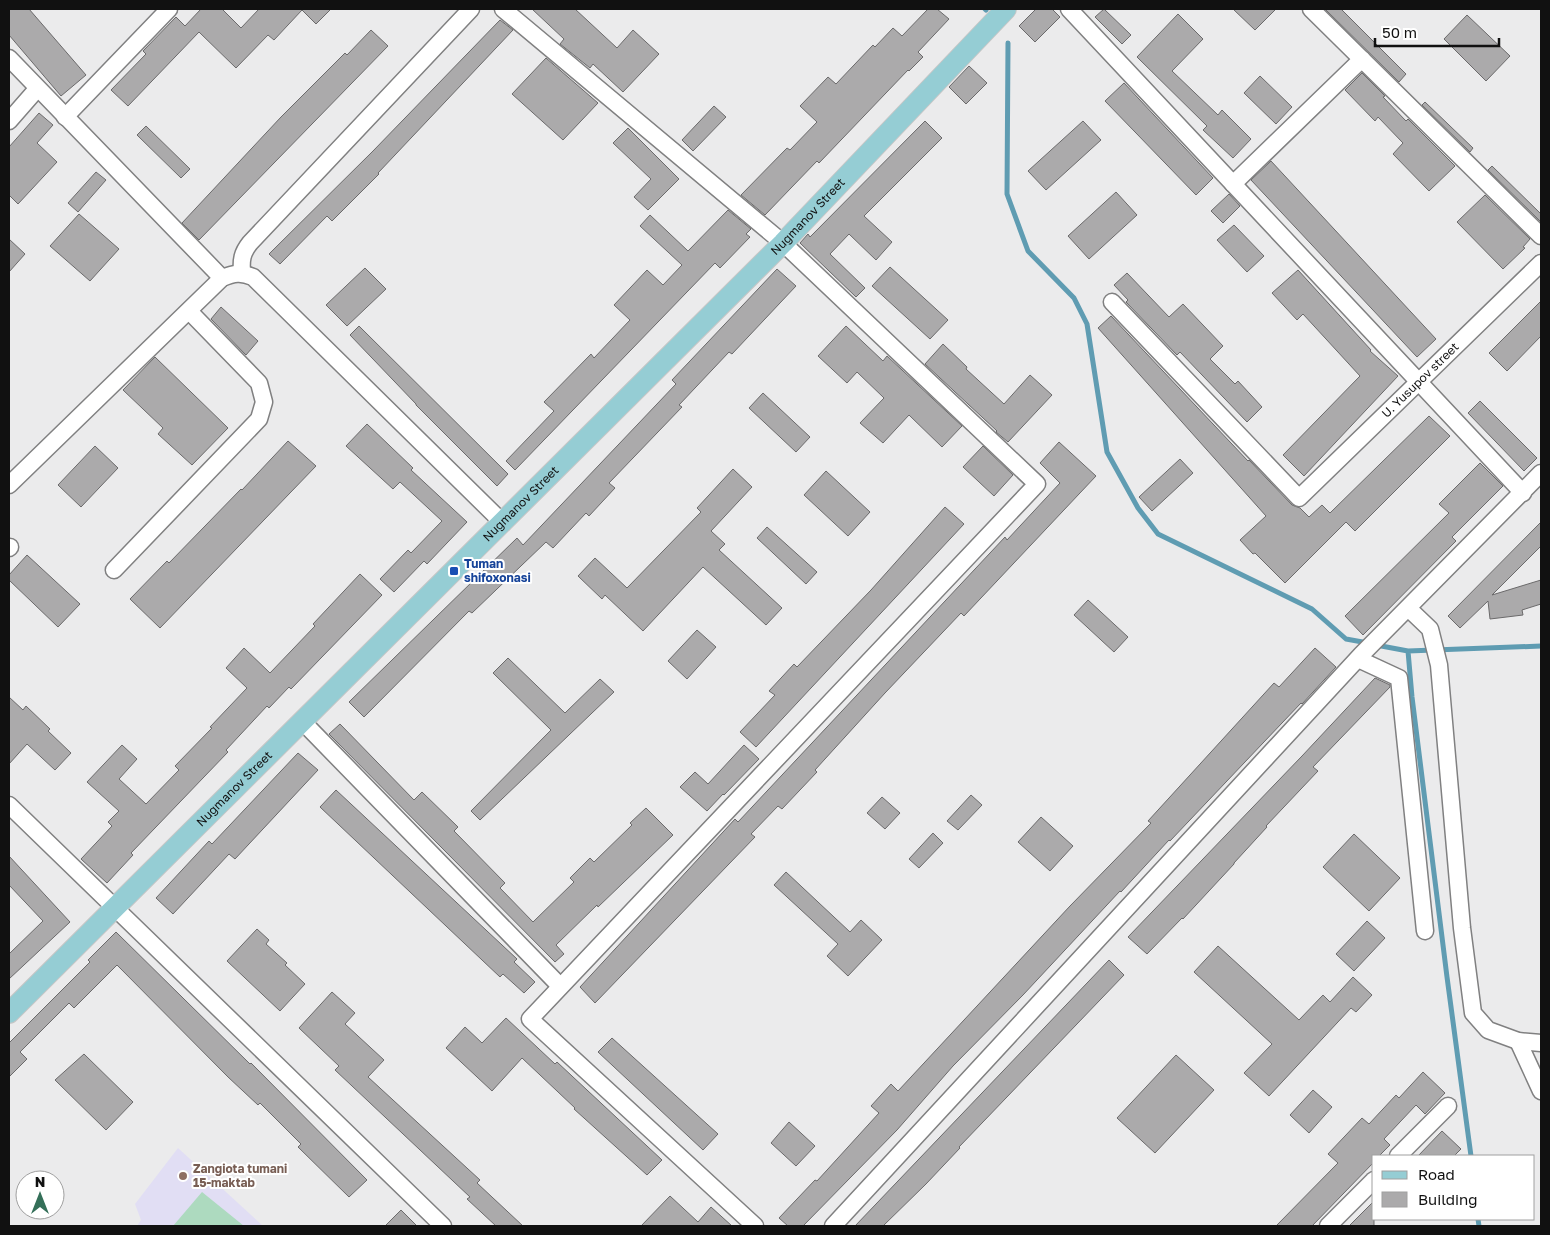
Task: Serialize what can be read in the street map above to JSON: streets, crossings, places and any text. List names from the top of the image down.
{
  "streets": {
    "main road": ["Nugmanov Street"],
    "street": ["U. Yusupov street"]
  },
  "places": {
    "transit": ["Tuman shifoxonasi"],
    "other": ["Zangiota tumani 15-maktab"]
  },
  "legend": ["Road", "Building"],
  "scale_bar": "50 m",
  "north": "top"
}
